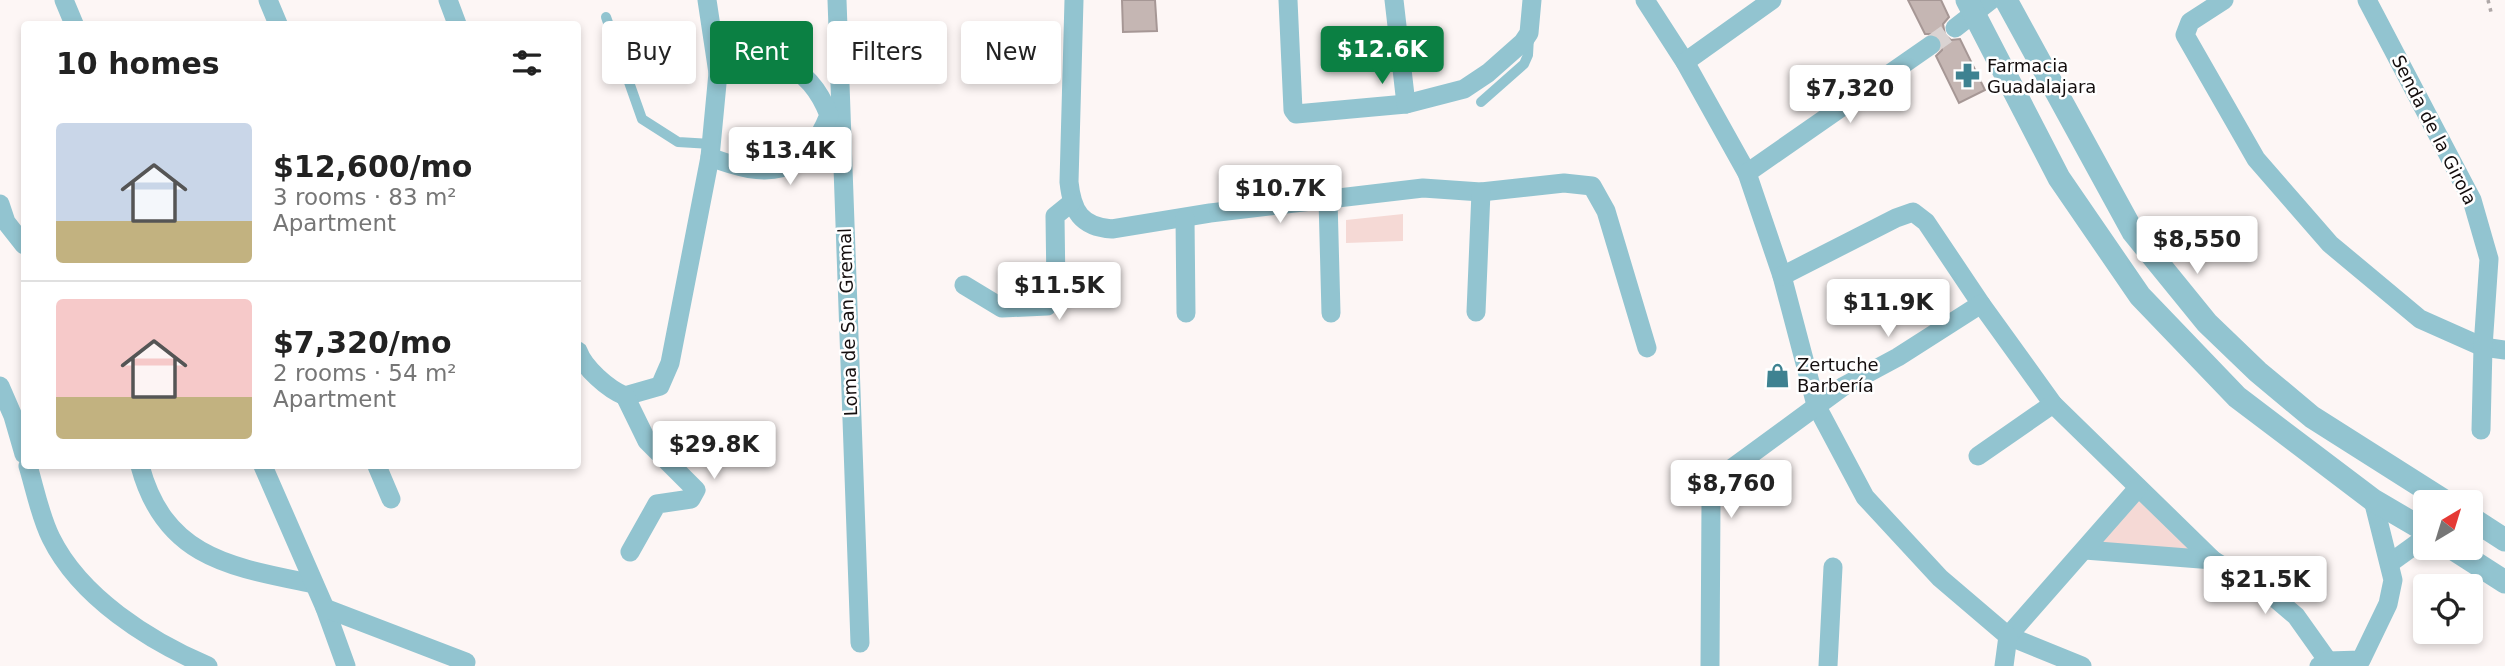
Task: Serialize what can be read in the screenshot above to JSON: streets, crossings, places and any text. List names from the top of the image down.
{
  "streets": {
    "street": ["Senda de la Girola", "Loma de San Gremal"]
  },
  "places": {
    "pharmacy": ["Farmacia Guadalajara"],
    "shop": ["Zertuche Barbería"]
  },
  "north": "top right",
  "page": {
    "chip": [
      "Buy",
      "Rent",
      "Filters",
      "New"
    ],
    "heading": "10 homes",
    "price": [
      "$12.6K",
      "$7,320",
      "$13.4K",
      "$10.7K",
      "$8,550",
      "$11.5K",
      "$11.9K",
      "$29.8K",
      "$8,760",
      "$21.5K"
    ],
    "list": [
      {
        "name": "$12,600/mo",
        "note": "3 rooms · 83 m² · Apartment"
      },
      {
        "name": "$7,320/mo",
        "note": "2 rooms · 54 m² · Apartment"
      }
    ]
  }
}
